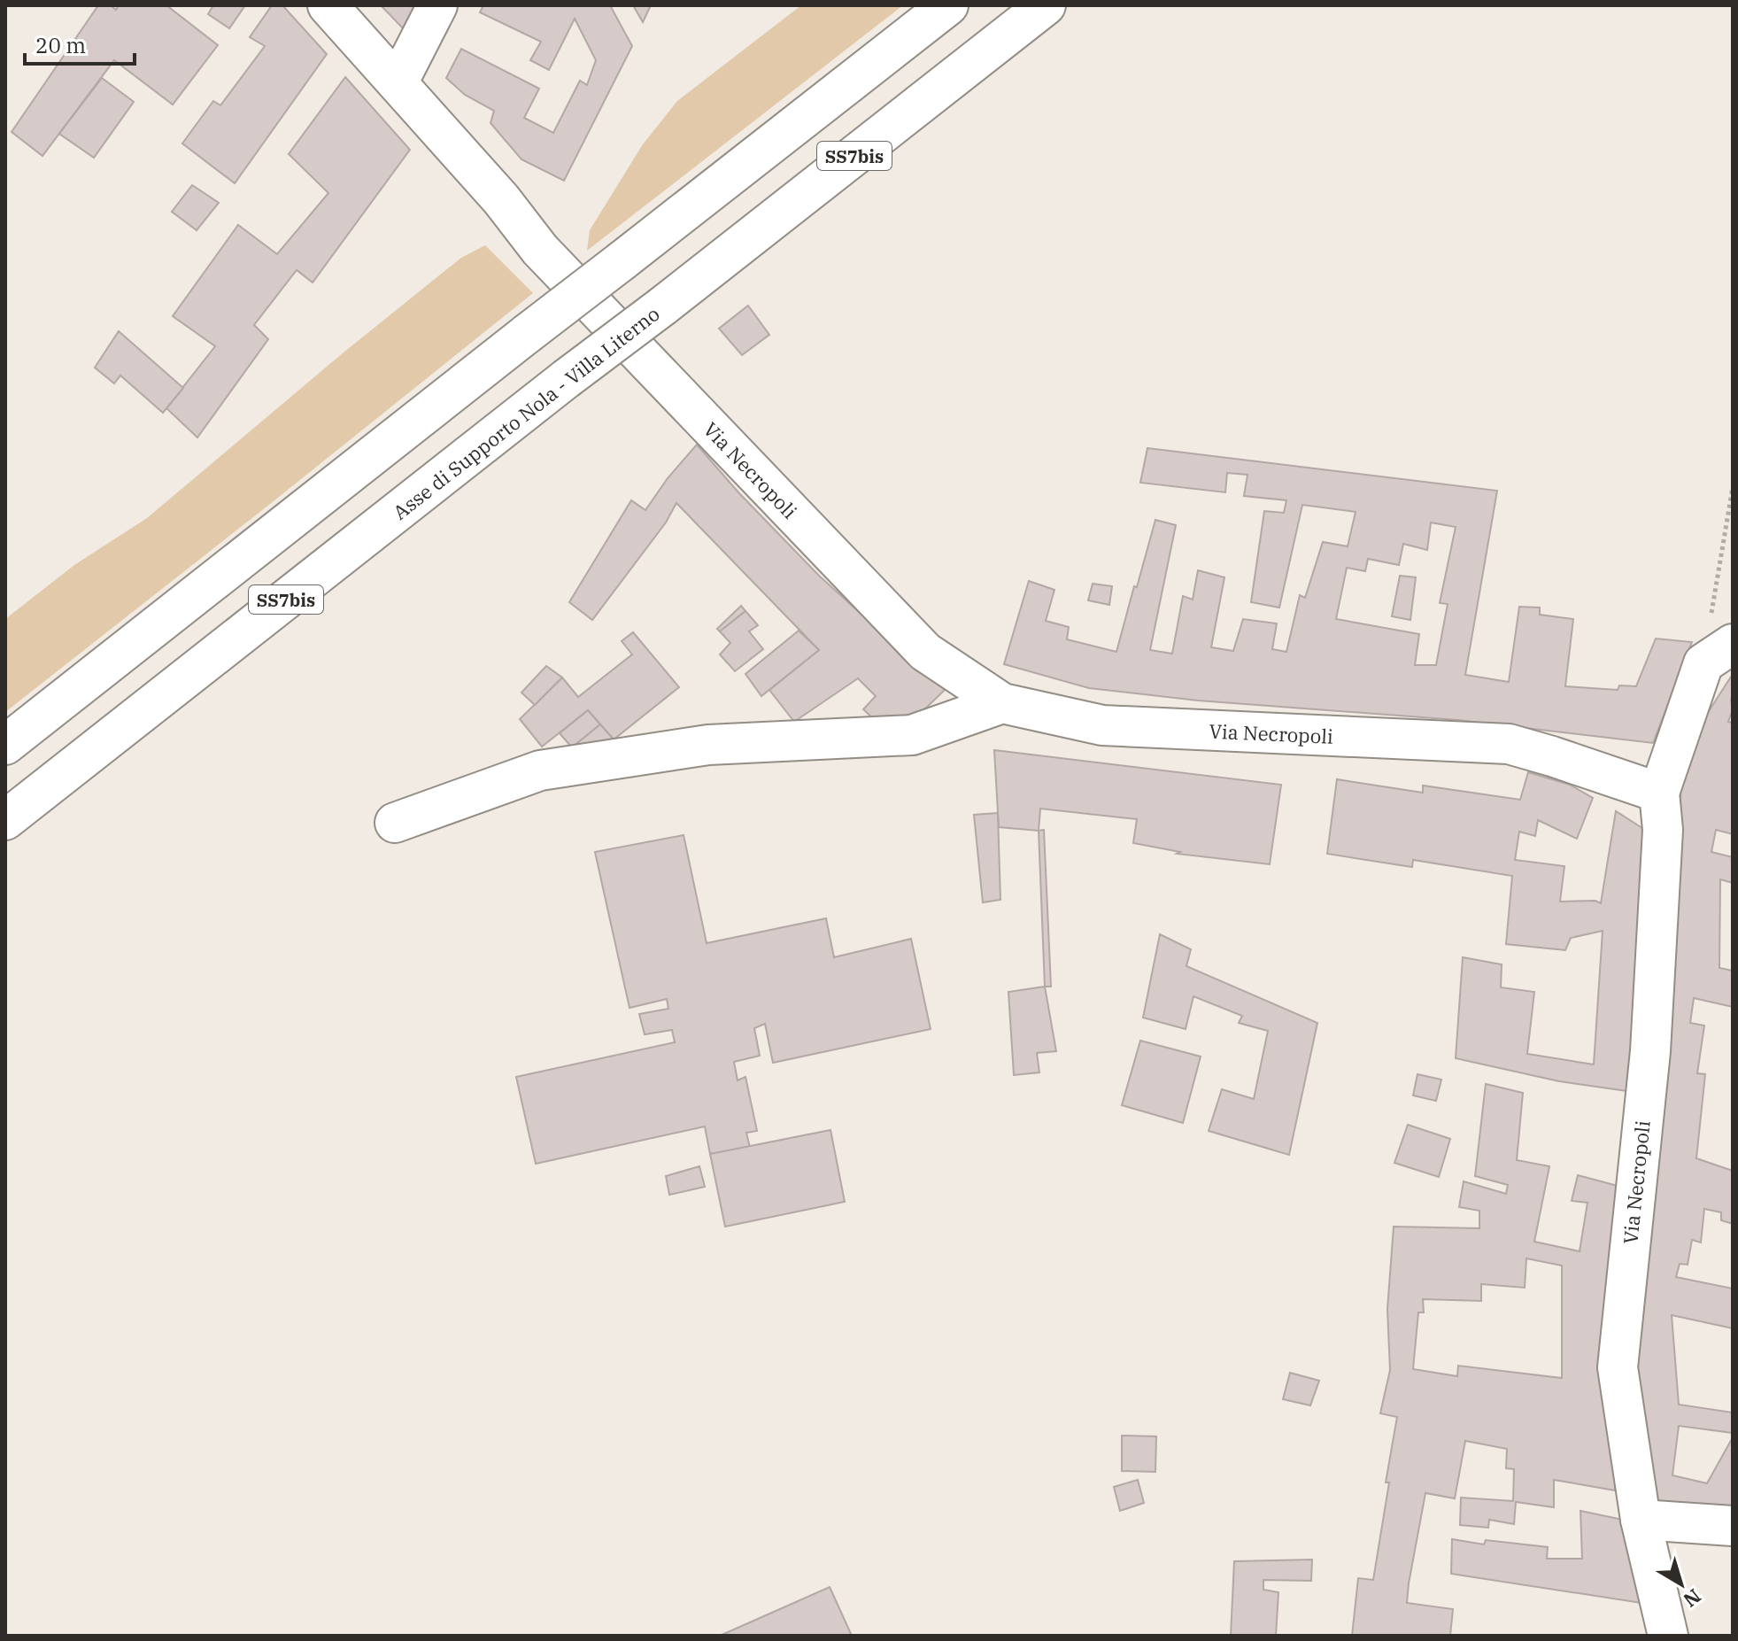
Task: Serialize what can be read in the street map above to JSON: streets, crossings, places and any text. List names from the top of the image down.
{
  "streets": {
    "main road": ["SS7bis", "Asse di Supporto Nola - Villa Literno", "Via Necropoli"]
  },
  "scale_bar": "20 m",
  "north": "bottom right"
}
